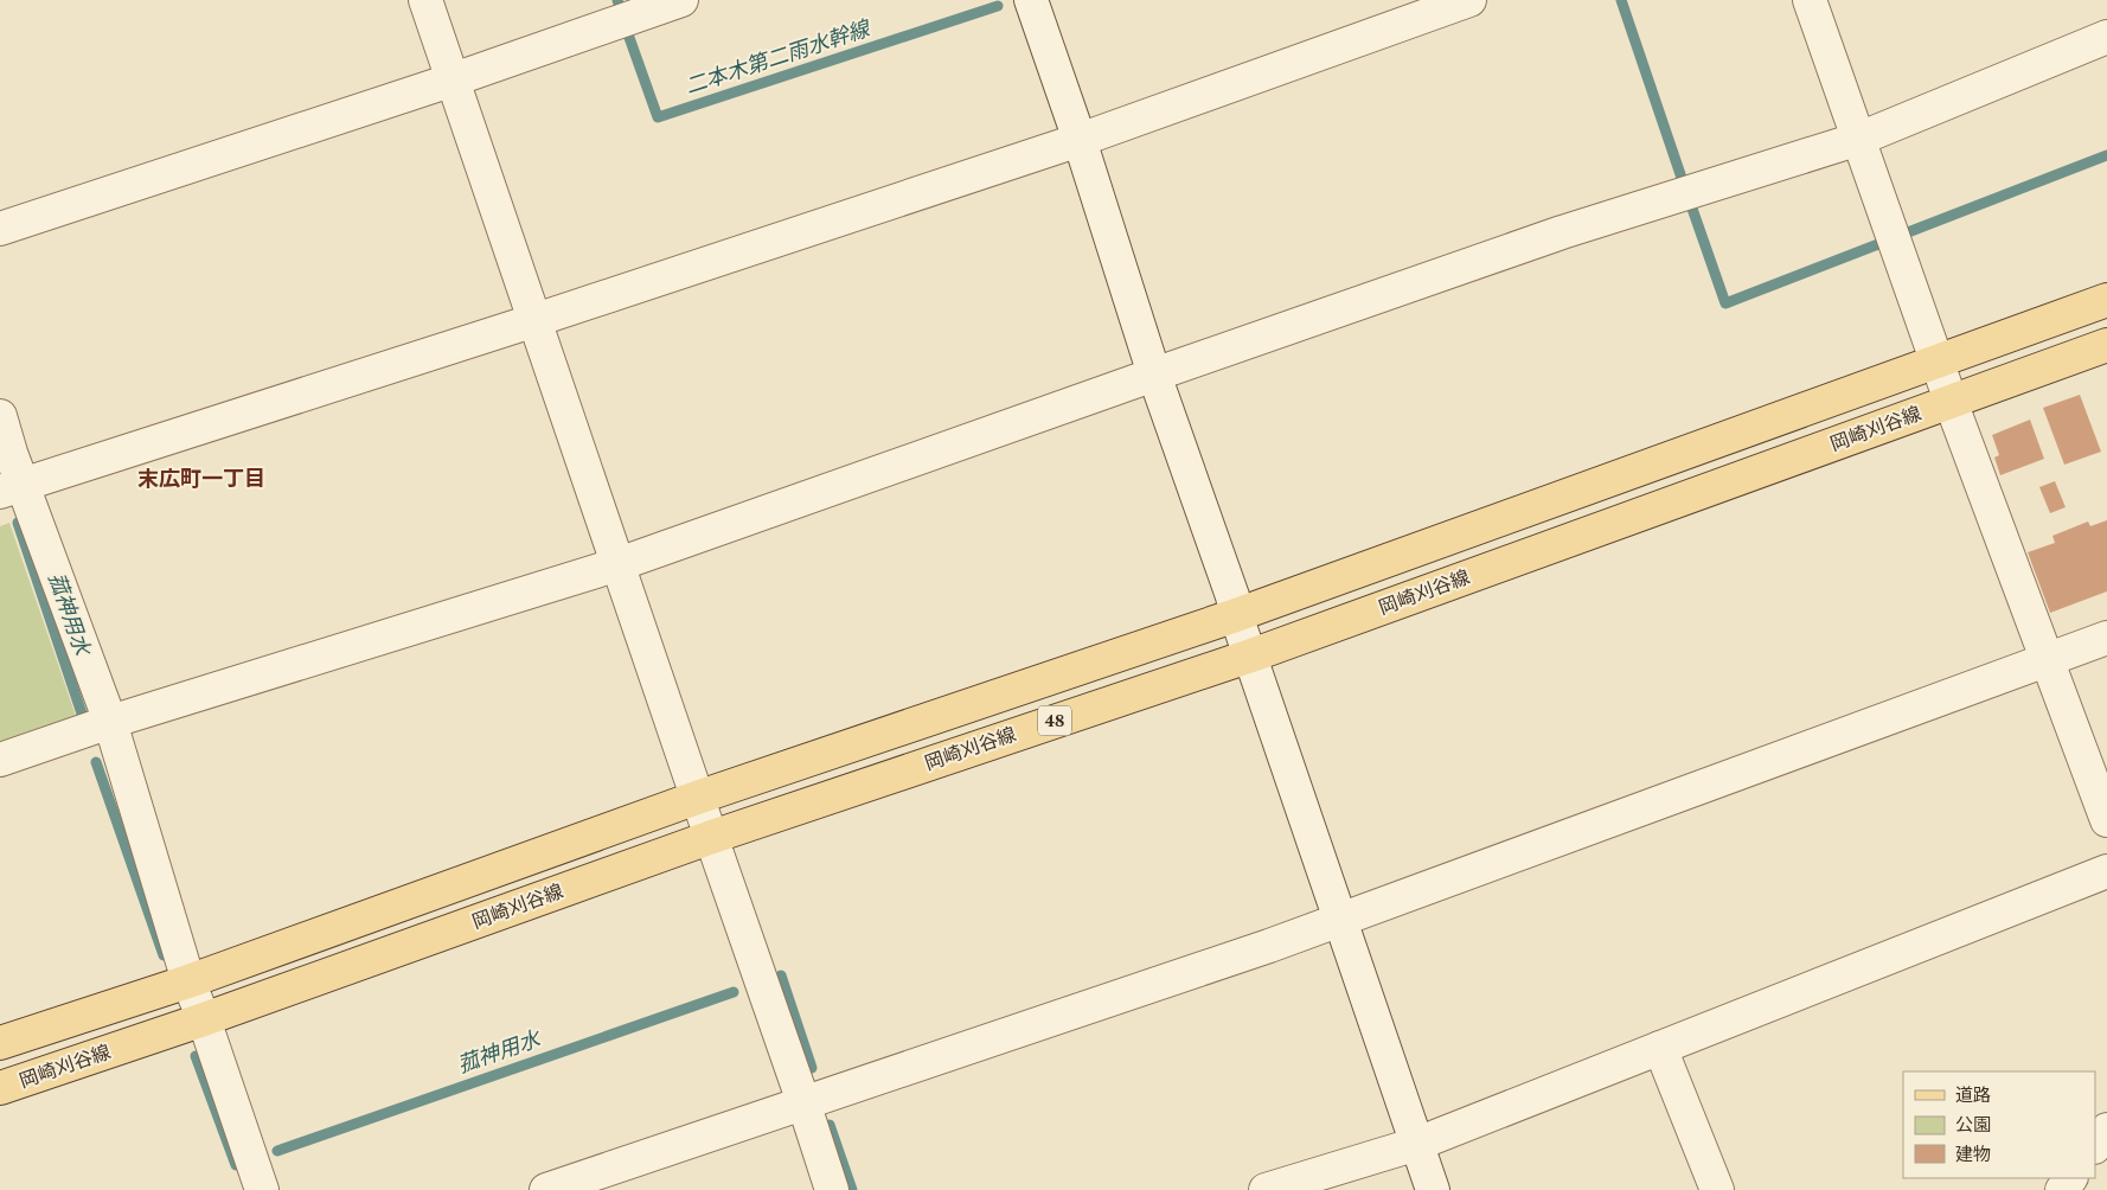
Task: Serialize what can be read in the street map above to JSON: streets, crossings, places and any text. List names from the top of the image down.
{
  "streets": {
    "main road": ["岡崎刈谷線", "48"]
  },
  "districts": ["末広町一丁目"],
  "water": ["二本木第二雨水幹線", "菰神用水"],
  "legend": ["道路", "公園", "建物"]
}
